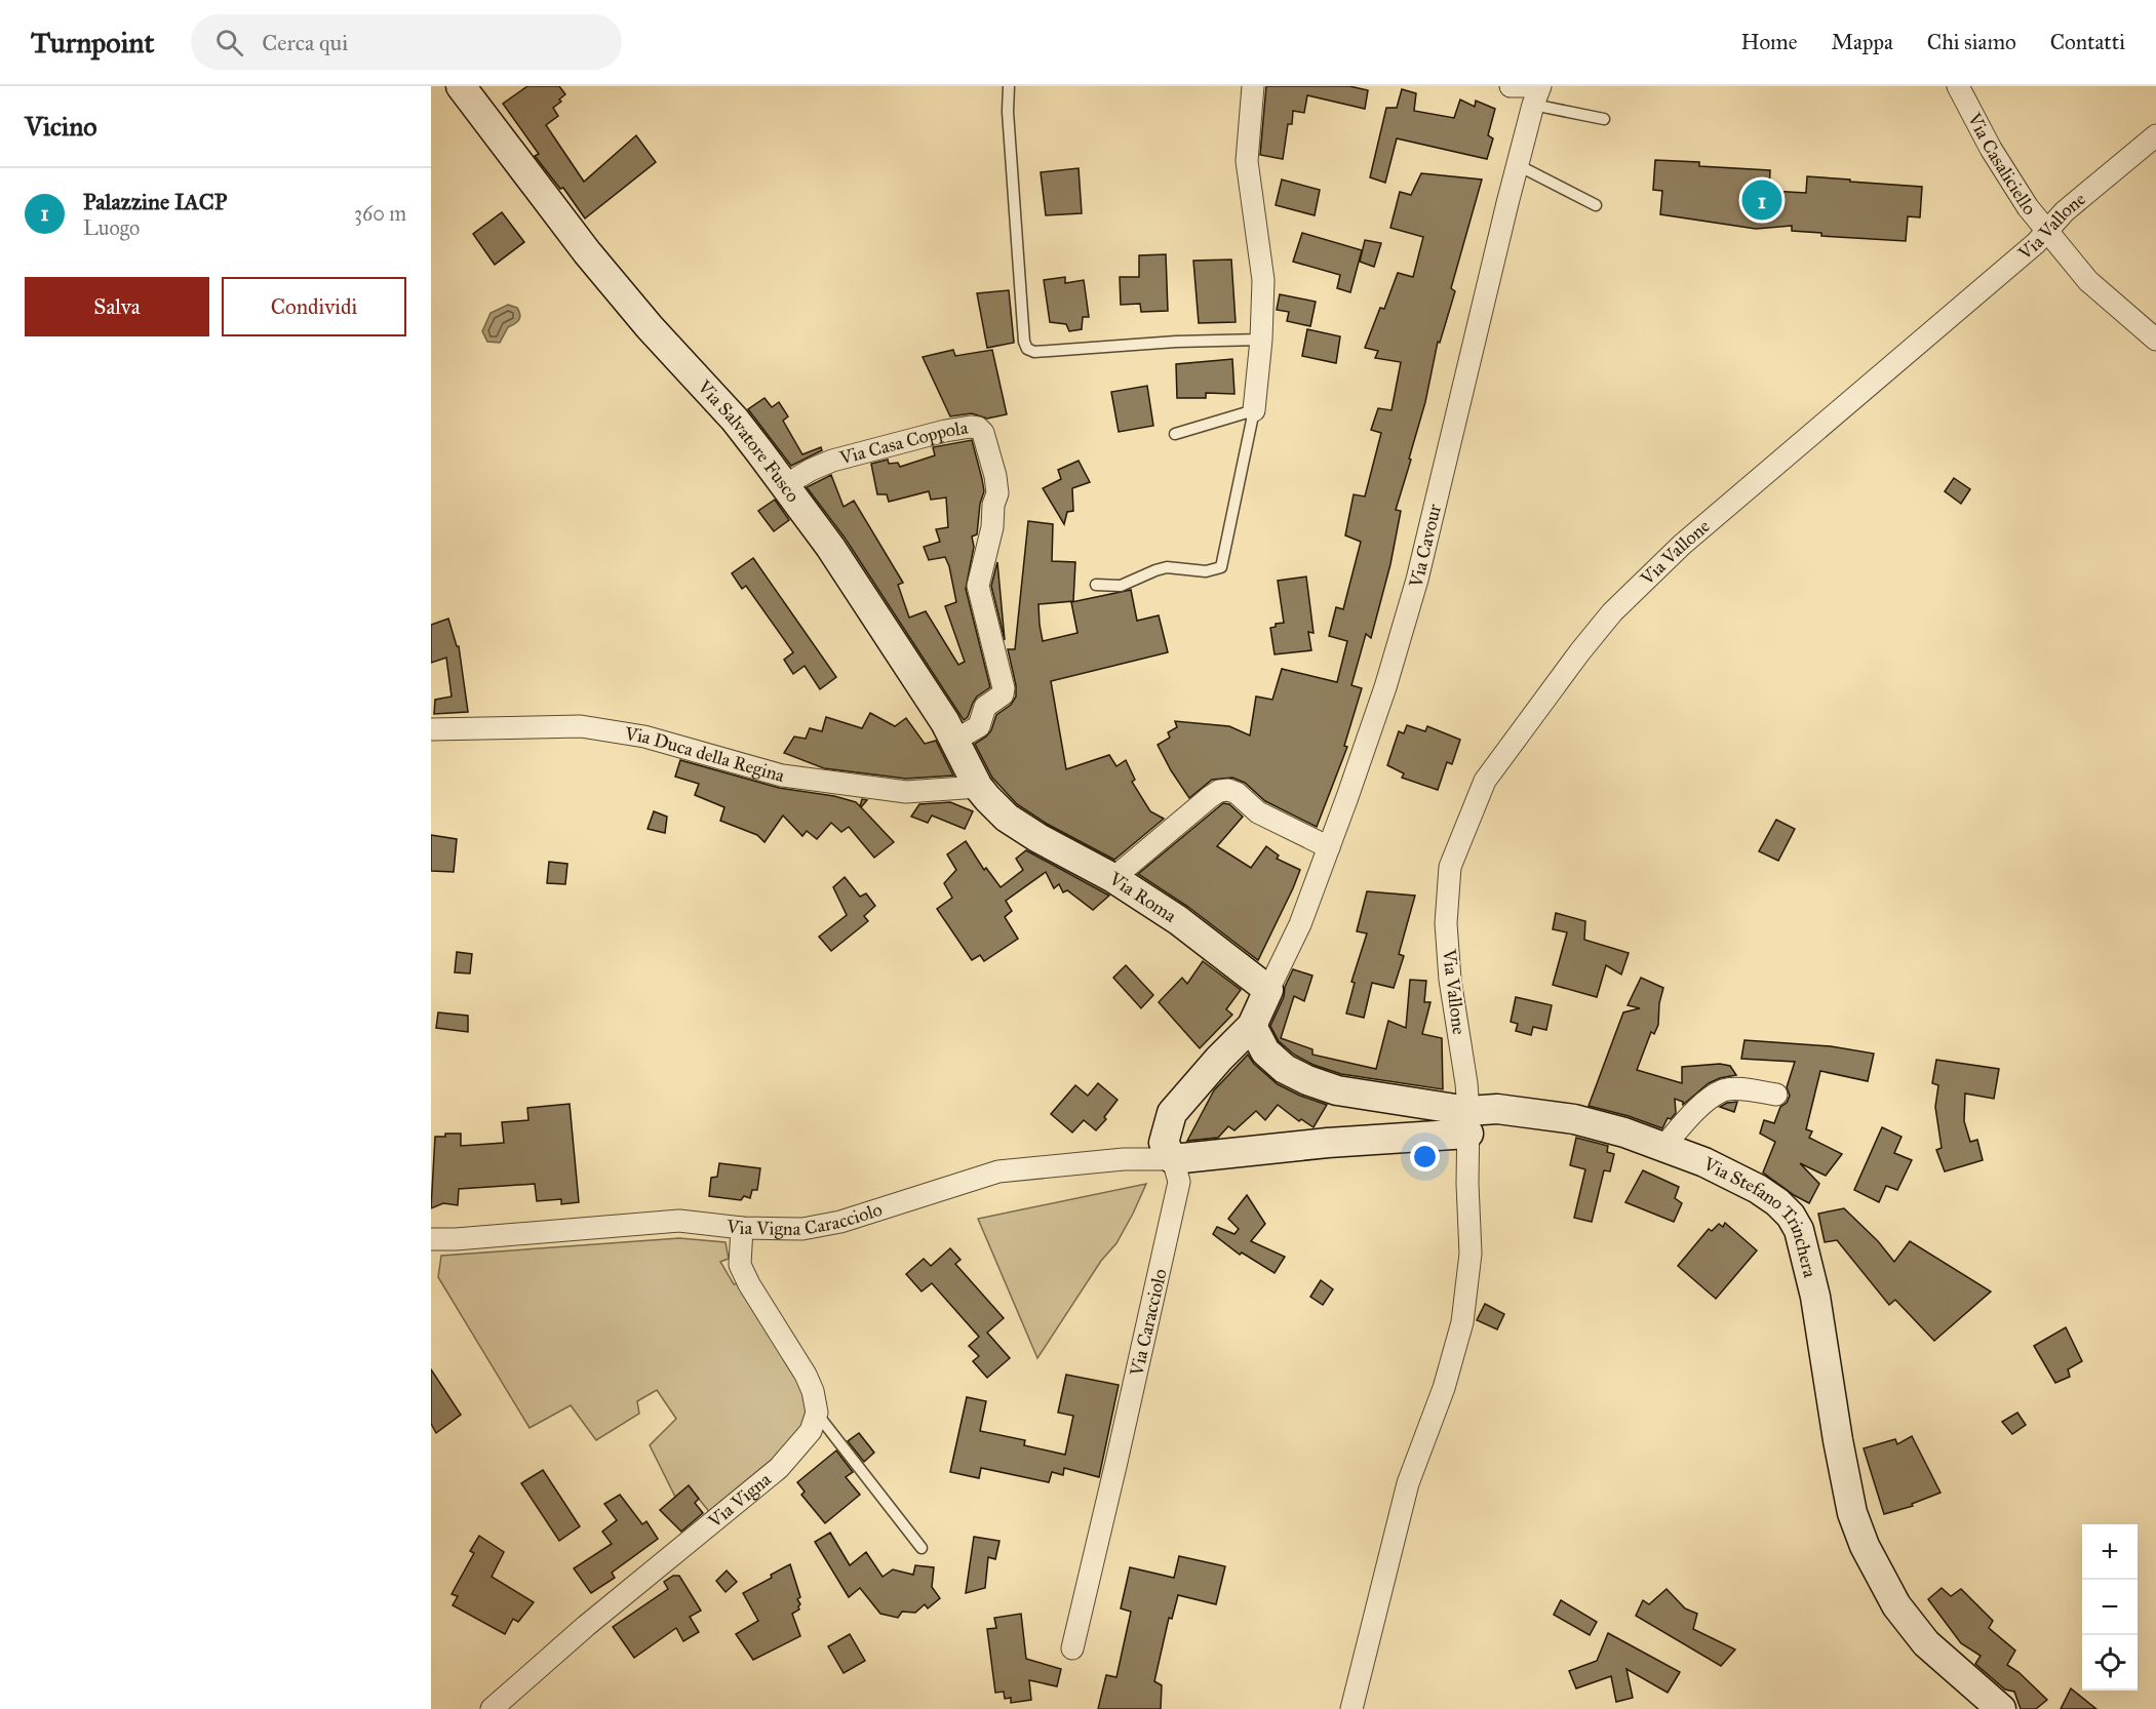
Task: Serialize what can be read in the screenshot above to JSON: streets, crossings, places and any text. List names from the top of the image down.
{
  "streets": {
    "street": [
      "Via Casaliciello",
      "Via Vallone",
      "Via Salvatore Fusco",
      "Via Casa Coppola",
      "Via Cavour",
      "Via Duca della Regina",
      "Via Roma",
      "Via Vigna Caracciolo",
      "Via Stefano Trinchera",
      "Via Caracciolo",
      "Via Vigna"
    ]
  },
  "crossings": [
    ["Via Casaliciello", "Via Vallone"],
    ["Via Vallone", "Via Stefano Trinchera"],
    ["Via Salvatore Fusco", "Via Casa Coppola"],
    ["Via Salvatore Fusco", "Via Duca della Regina"],
    ["Via Salvatore Fusco", "Via Roma"],
    ["Via Cavour", "Via Roma"],
    ["Via Vigna Caracciolo", "Via Caracciolo"],
    ["Via Stefano Trinchera", "Via Caracciolo"]
  ],
  "page": {
    "header": "Turnpoint",
    "search": "Cerca qui",
    "nav": [
      "Home",
      "Mappa",
      "Chi siamo",
      "Contatti"
    ],
    "heading": "Vicino",
    "list": [
      {
        "mark": "1",
        "name": "Palazzine IACP",
        "note": "Luogo",
        "value": "360 m"
      }
    ],
    "pins": "1",
    "buttons": ["Salva", "Condividi"],
    "map_buttons": ["+", "−"]
  }
}
